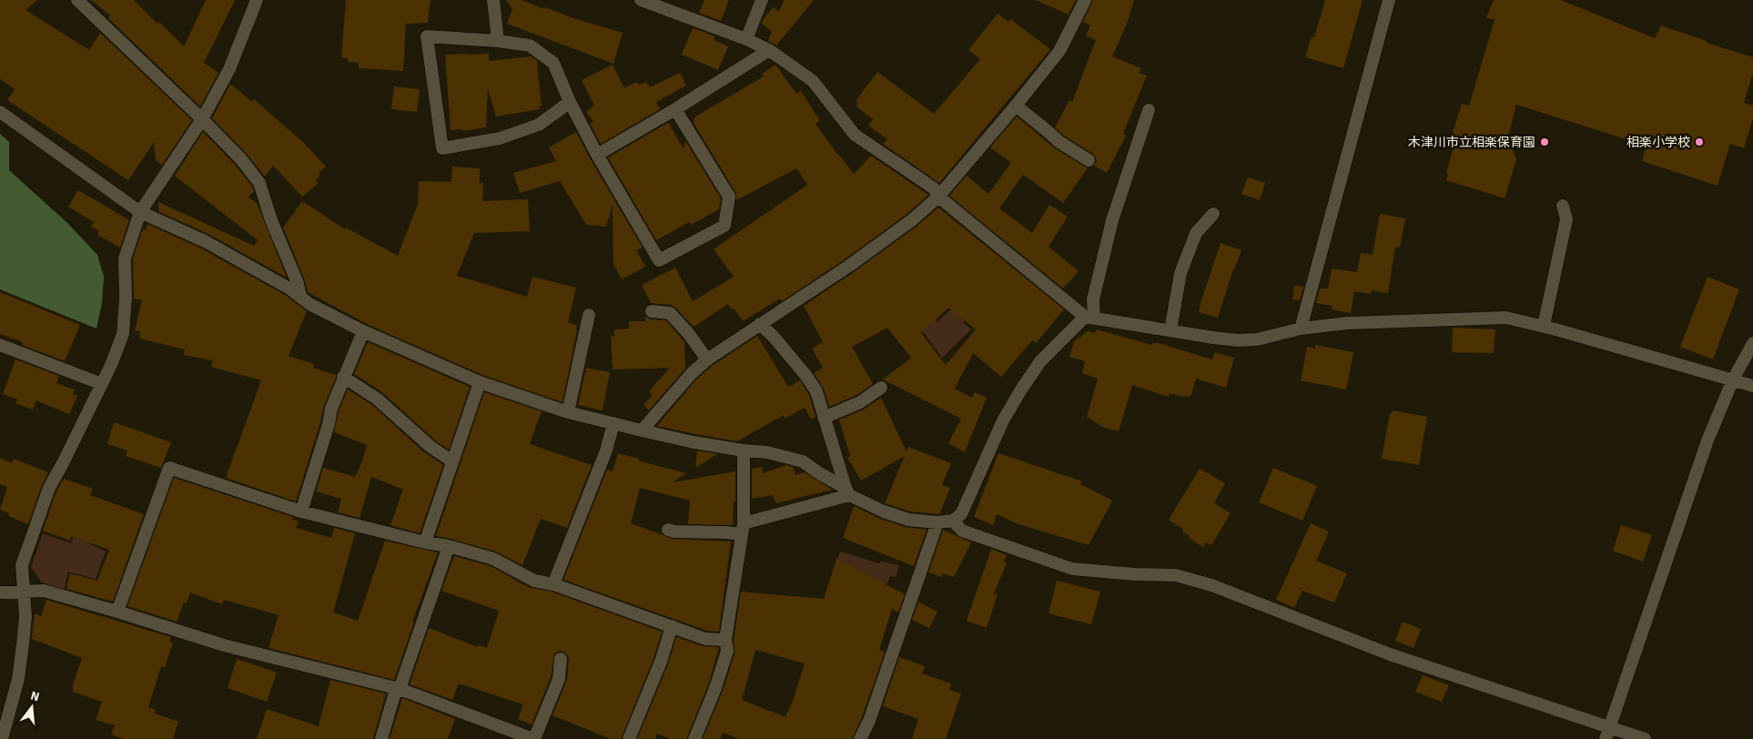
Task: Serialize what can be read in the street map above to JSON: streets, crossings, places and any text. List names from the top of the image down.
{
  "places": ["木津川市立相楽保育園", "相楽小学校"],
  "north": "top"
}
